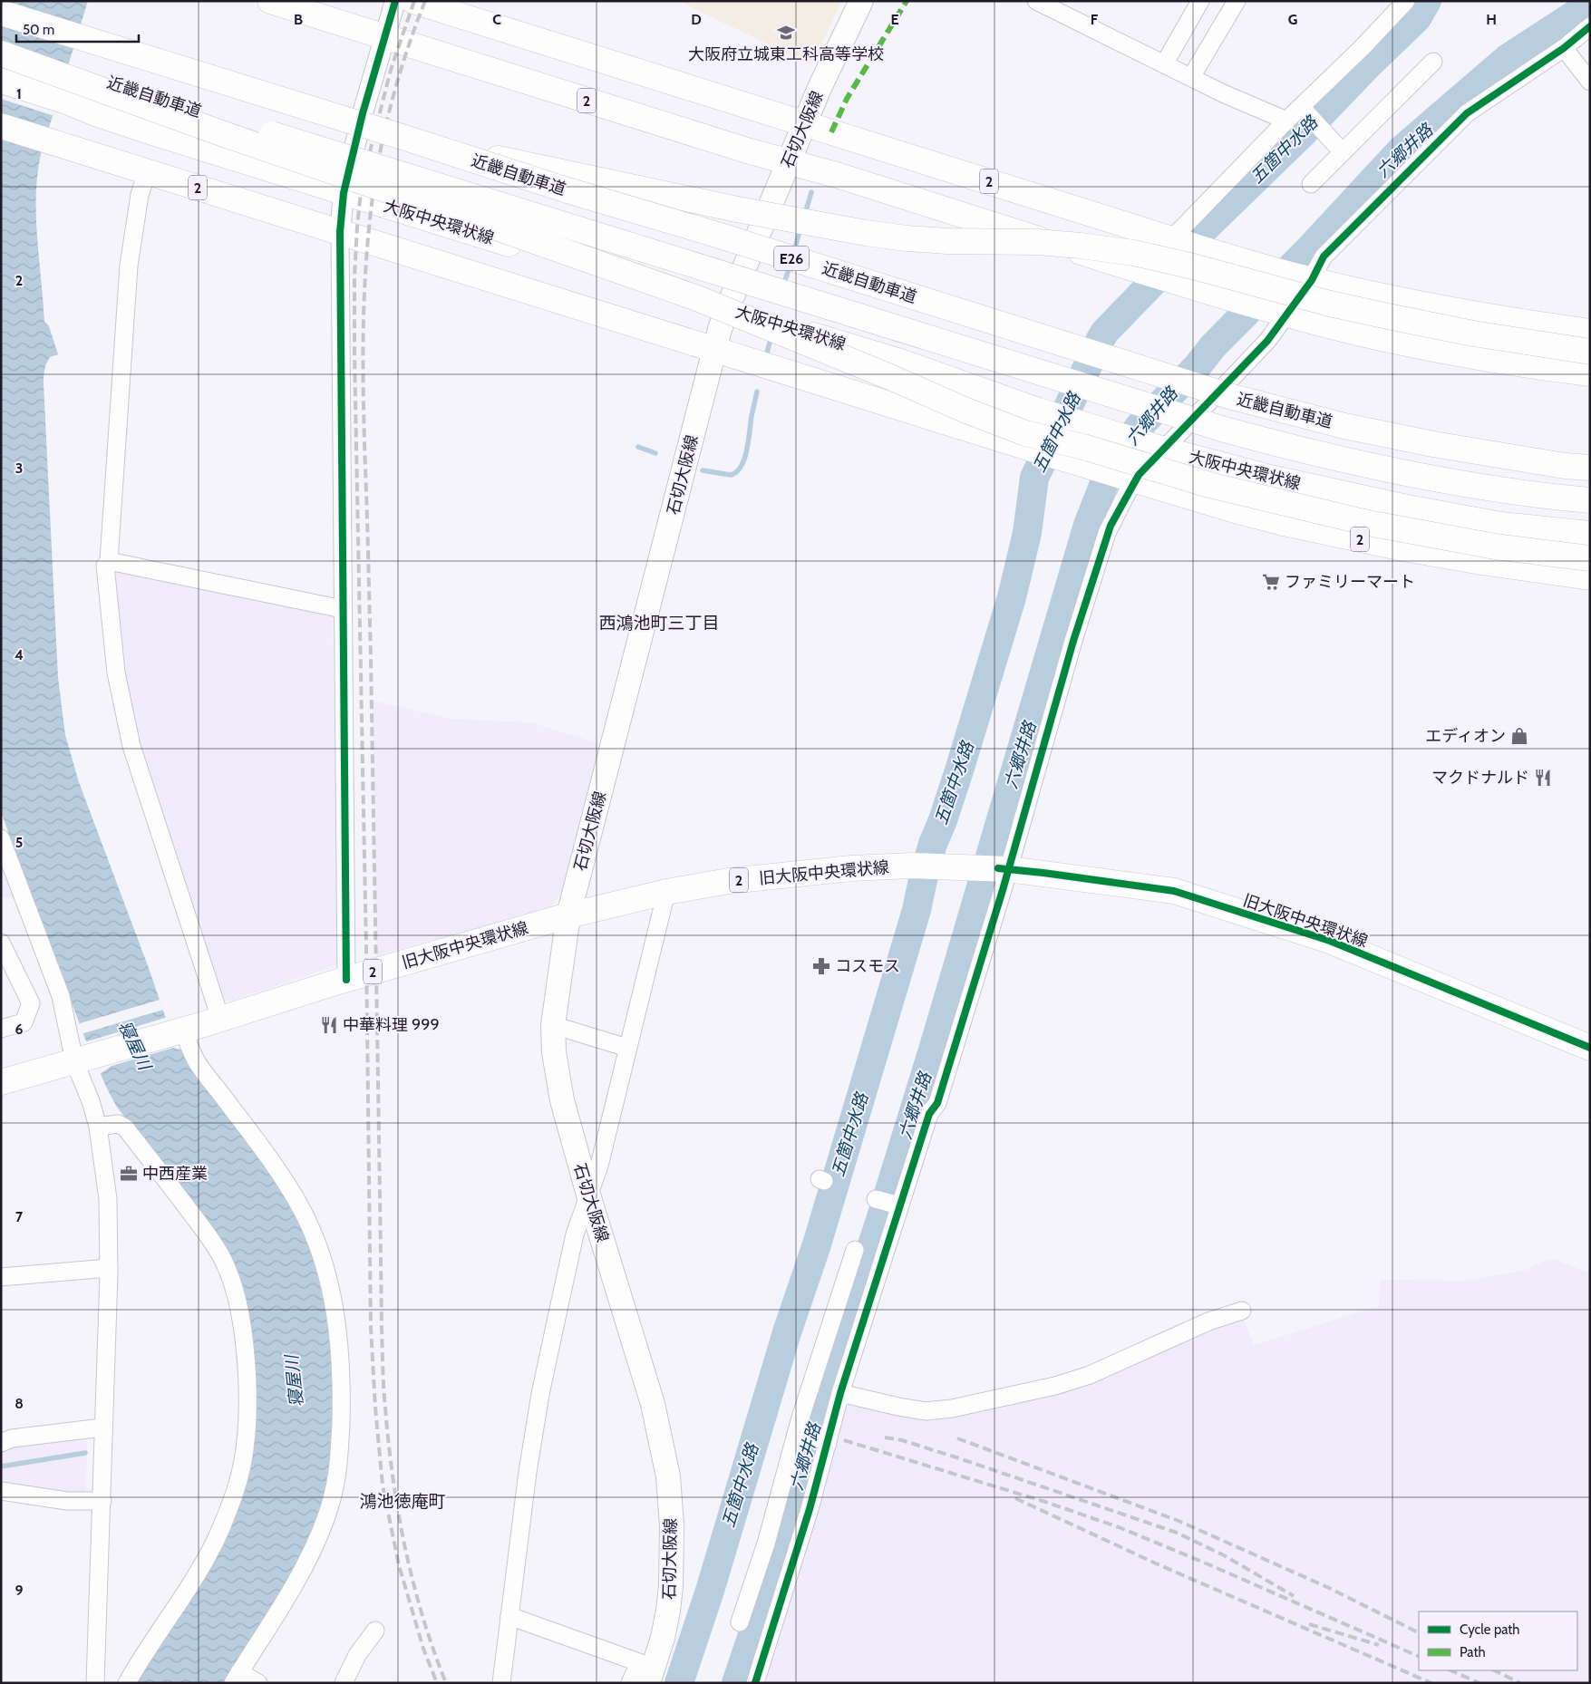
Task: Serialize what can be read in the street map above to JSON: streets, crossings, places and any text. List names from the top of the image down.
{
  "streets": {
    "main road": [
      "近畿自動車道",
      "2",
      "石切大阪線",
      "大阪中央環状線",
      "E26",
      "旧大阪中央環状線"
    ]
  },
  "crossings": [
    ["2", "石切大阪線"],
    ["石切大阪線", "大阪中央環状線"],
    ["石切大阪線", "旧大阪中央環状線"]
  ],
  "districts": ["西鴻池町三丁目", "鴻池徳庵町"],
  "water": ["五箇中水路", "六郷井路", "寝屋川"],
  "places": {
    "school or university": ["大阪府立城東工科高等学校"],
    "supermarket": ["ファミリーマート"],
    "shop": ["エディオン"],
    "restaurant": ["マクドナルド", "中華料理 999"],
    "pharmacy": ["コスモス"],
    "office": ["中西産業"]
  },
  "legend": ["Cycle path", "Path"],
  "scale_bar": "50 m",
  "grid": {
    "columns": [
      "B",
      "C",
      "D",
      "E",
      "F",
      "G",
      "H"
    ],
    "rows": [
      "1",
      "2",
      "3",
      "4",
      "5",
      "6",
      "7",
      "8",
      "9"
    ]
  }
}
